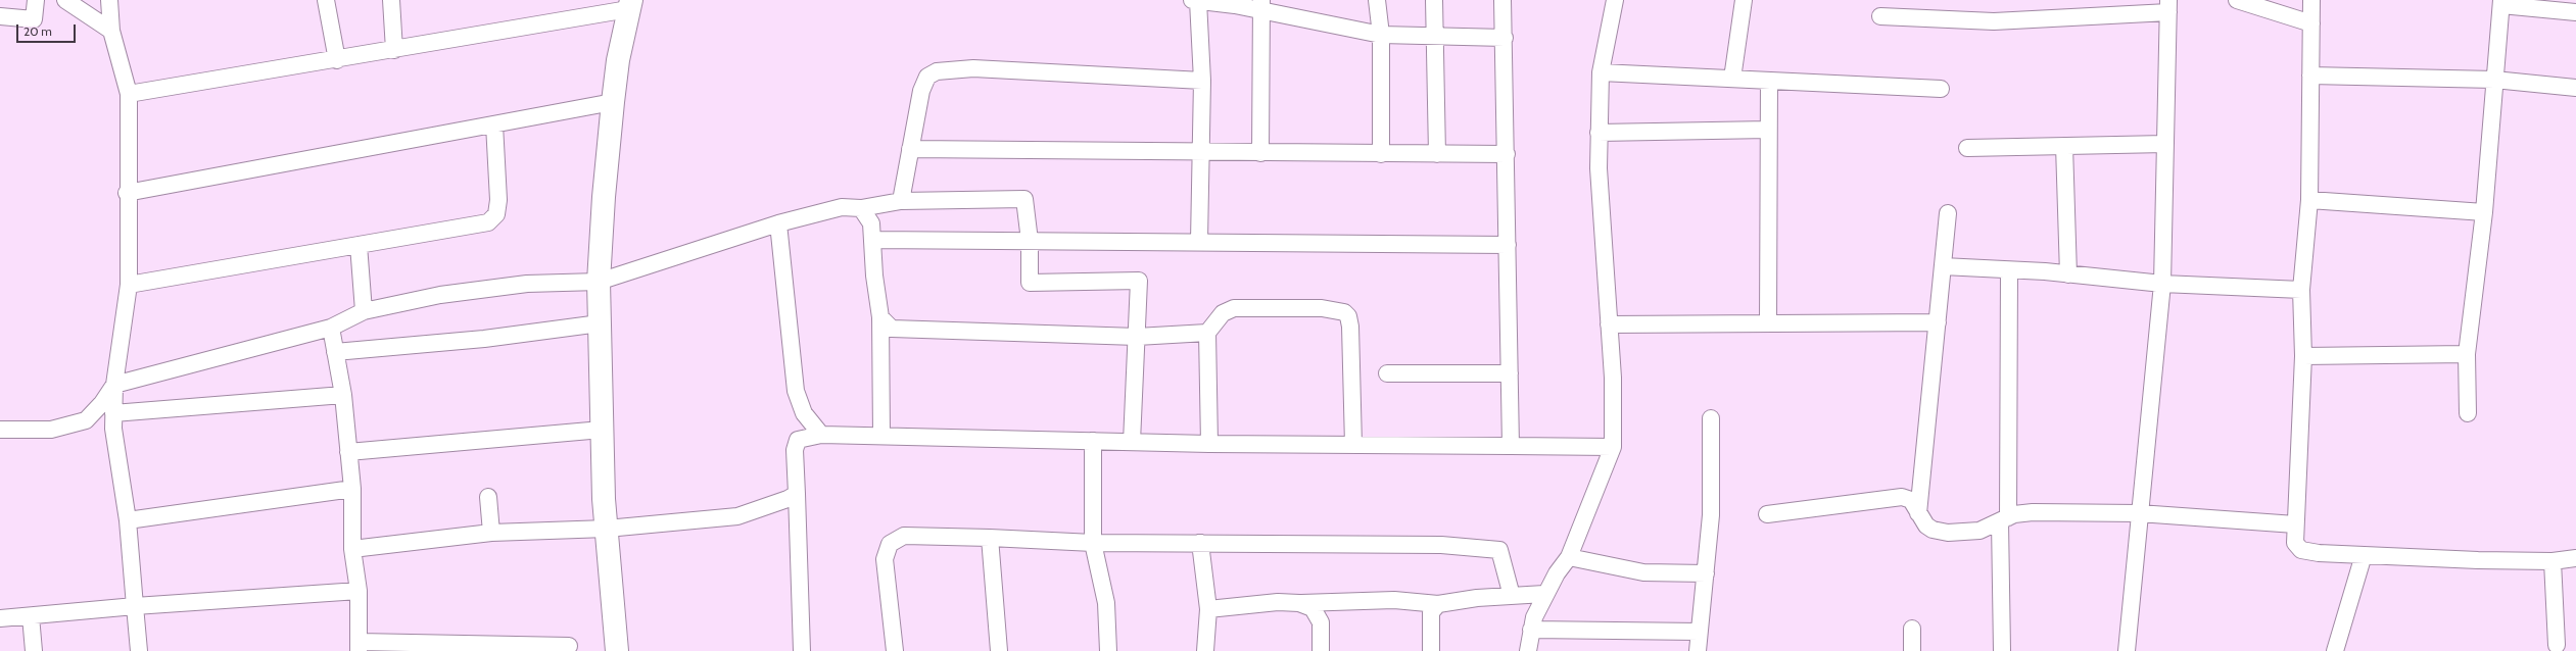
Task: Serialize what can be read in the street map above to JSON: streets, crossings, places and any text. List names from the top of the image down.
{
  "scale_bar": "20 m"
}
